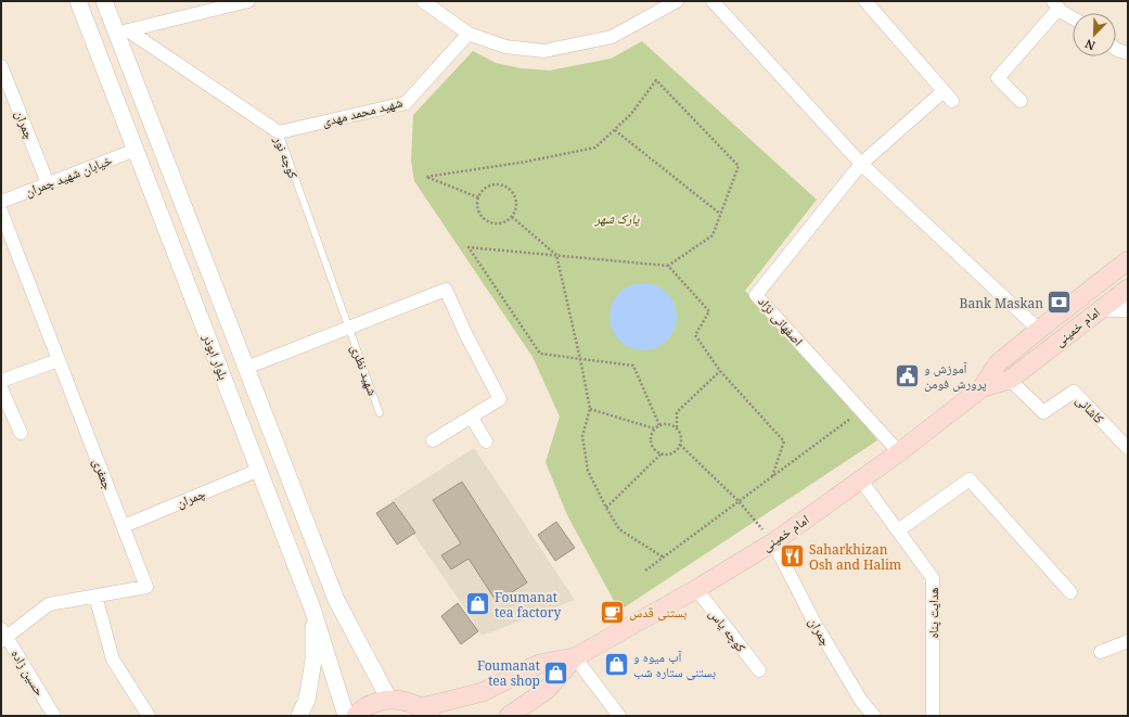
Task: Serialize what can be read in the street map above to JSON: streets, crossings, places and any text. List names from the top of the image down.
{
  "streets": {
    "main road": ["امام خمینی"],
    "street": [
      "شهید محمد مهدی",
      "چمران",
      "کوچه نور",
      "خیابان شهید چمران",
      "اصفهانی نژاد",
      "بلوار ابوذر",
      "کاشانی",
      "جعفری",
      "هدایت پناه",
      "کوچه یاس",
      "حسین زاده"
    ],
    "lane": ["شهید نظری"]
  },
  "crossings": [
    ["شهید محمد مهدی", "کوچه نور"],
    ["چمران", "خیابان شهید چمران"],
    ["چمران", "امام خمینی"],
    ["چمران", "بلوار ابوذر"],
    ["چمران", "جعفری"],
    ["کوچه نور", "بلوار ابوذر"],
    ["کوچه نور", "شهید نظری"],
    ["خیابان شهید چمران", "بلوار ابوذر"],
    ["اصفهانی نژاد", "امام خمینی"],
    ["امام خمینی", "کاشانی"],
    ["امام خمینی", "هدایت پناه"],
    ["امام خمینی", "کوچه یاس"],
    ["جعفری", "حسین زاده"]
  ],
  "parks": ["پارک شهر"],
  "places": {
    "bank": ["Bank Maskan"],
    "public building": ["آموزش و پرورش فومن"],
    "restaurant": ["Saharkhizan Osh and Halim"],
    "shop": ["Foumanat tea factory", "آب میوه و بستنی ستاره شب", "Foumanat tea shop"],
    "cafe": ["بستنی قدس"]
  },
  "north": "bottom left"
}
